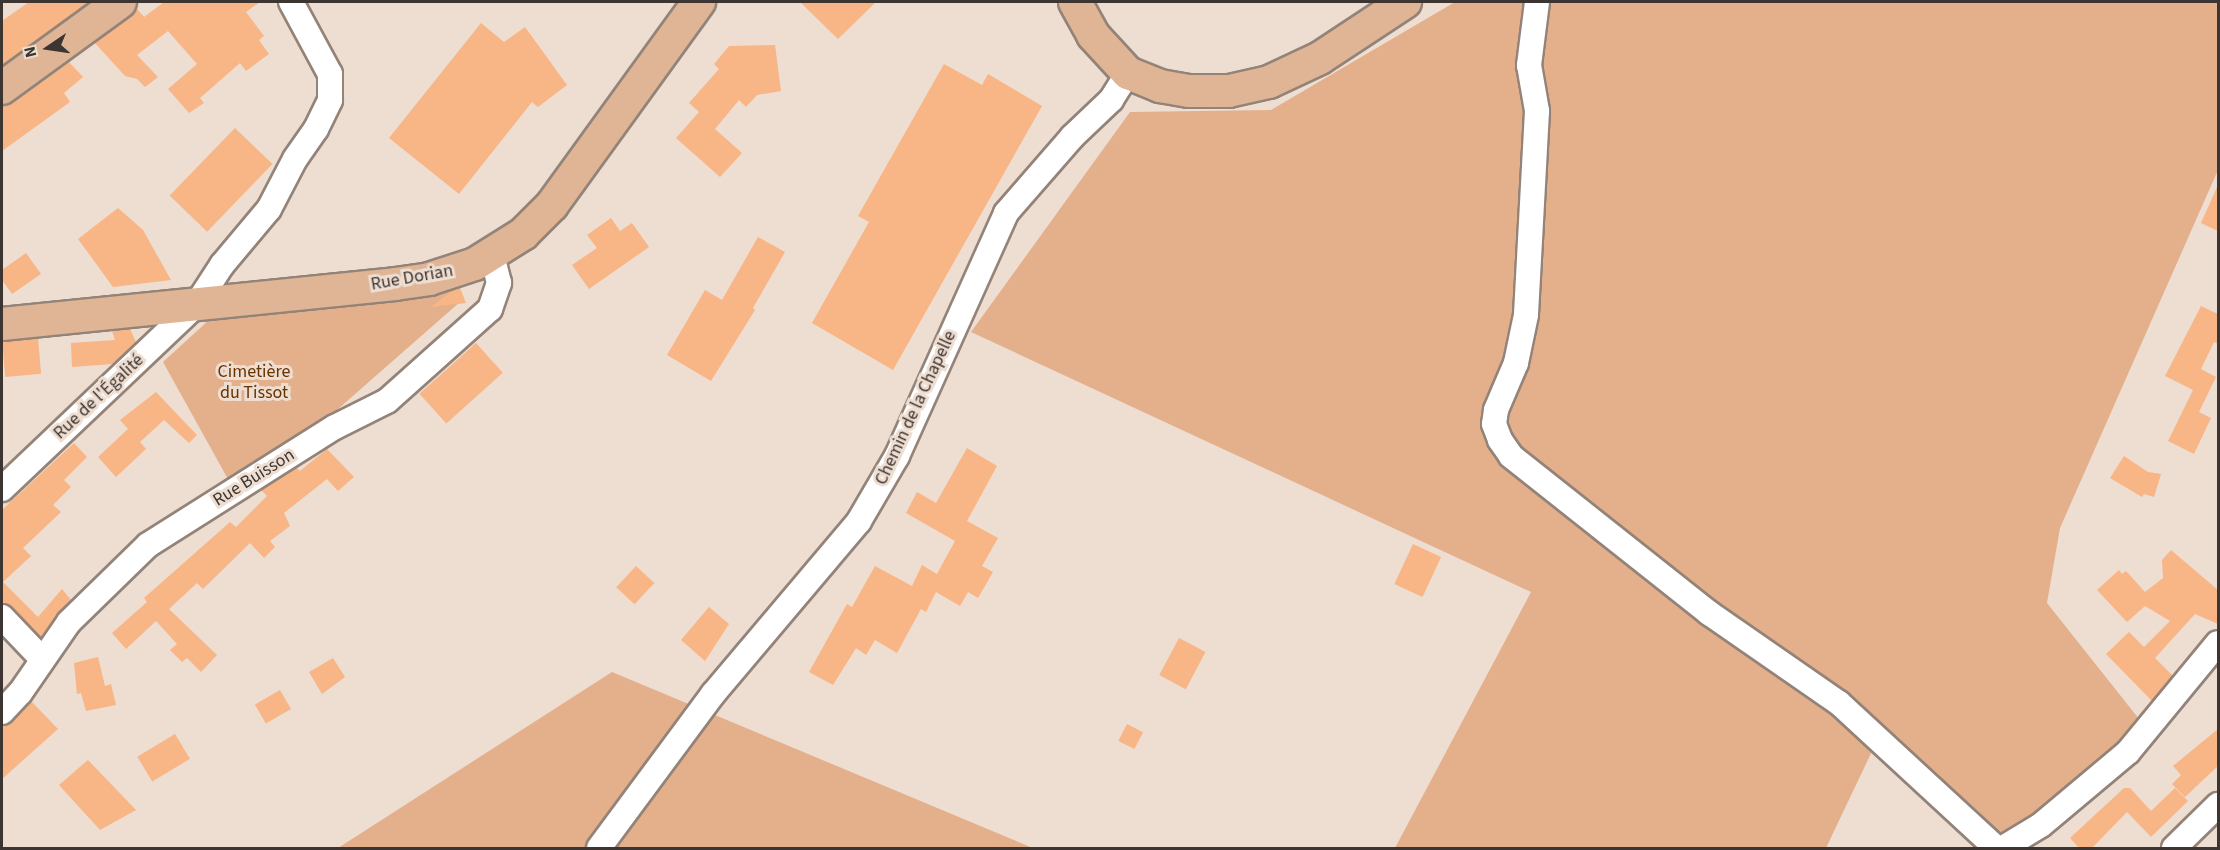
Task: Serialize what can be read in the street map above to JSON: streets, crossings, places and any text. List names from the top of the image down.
{
  "streets": {
    "main road": ["Rue Dorian"],
    "street": ["Rue de l'Égalité", "Chemin de la Chapelle", "Rue Buisson"]
  },
  "crossings": [
    ["Rue Dorian", "Rue de l'Égalité"],
    ["Rue Dorian", "Rue Buisson"]
  ],
  "parks": ["Cimetière du Tissot"],
  "north": "left"
}
